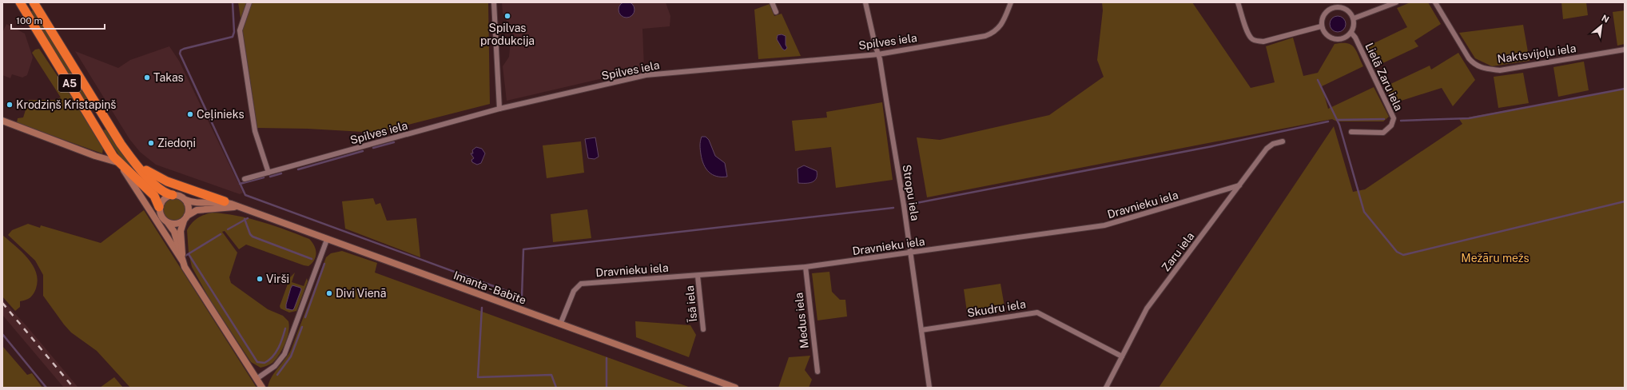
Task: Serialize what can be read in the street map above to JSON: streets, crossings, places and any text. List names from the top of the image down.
{
  "streets": {
    "highway": ["A5"],
    "main road": ["Imanta - Babīte"],
    "street": [
      "Spilves iela",
      "Naktsvijoļu iela",
      "Lielā Zaru iela",
      "Stropu iela",
      "Dravnieku iela",
      "Zaru iela",
      "Īsā iela",
      "Skudru iela",
      "Medus iela"
    ]
  },
  "crossings": [
    ["Spilves iela", "Stropu iela"],
    ["A5", "Imanta - Babīte"],
    ["Stropu iela", "Dravnieku iela"],
    ["Stropu iela", "Skudru iela"],
    ["Dravnieku iela", "Zaru iela"],
    ["Dravnieku iela", "Imanta - Babīte"],
    ["Dravnieku iela", "Īsā iela"],
    ["Dravnieku iela", "Medus iela"],
    ["Zaru iela", "Skudru iela"]
  ],
  "parks": ["Mežāru mežs"],
  "places": [
    "Spilvas produkcija",
    "Takas",
    "Krodziņš Kristapiņš",
    "Ceļinieks",
    "Ziedoņi",
    "Virši",
    "Divi Vienā"
  ],
  "scale_bar": "100 m",
  "north": "top right"
}
